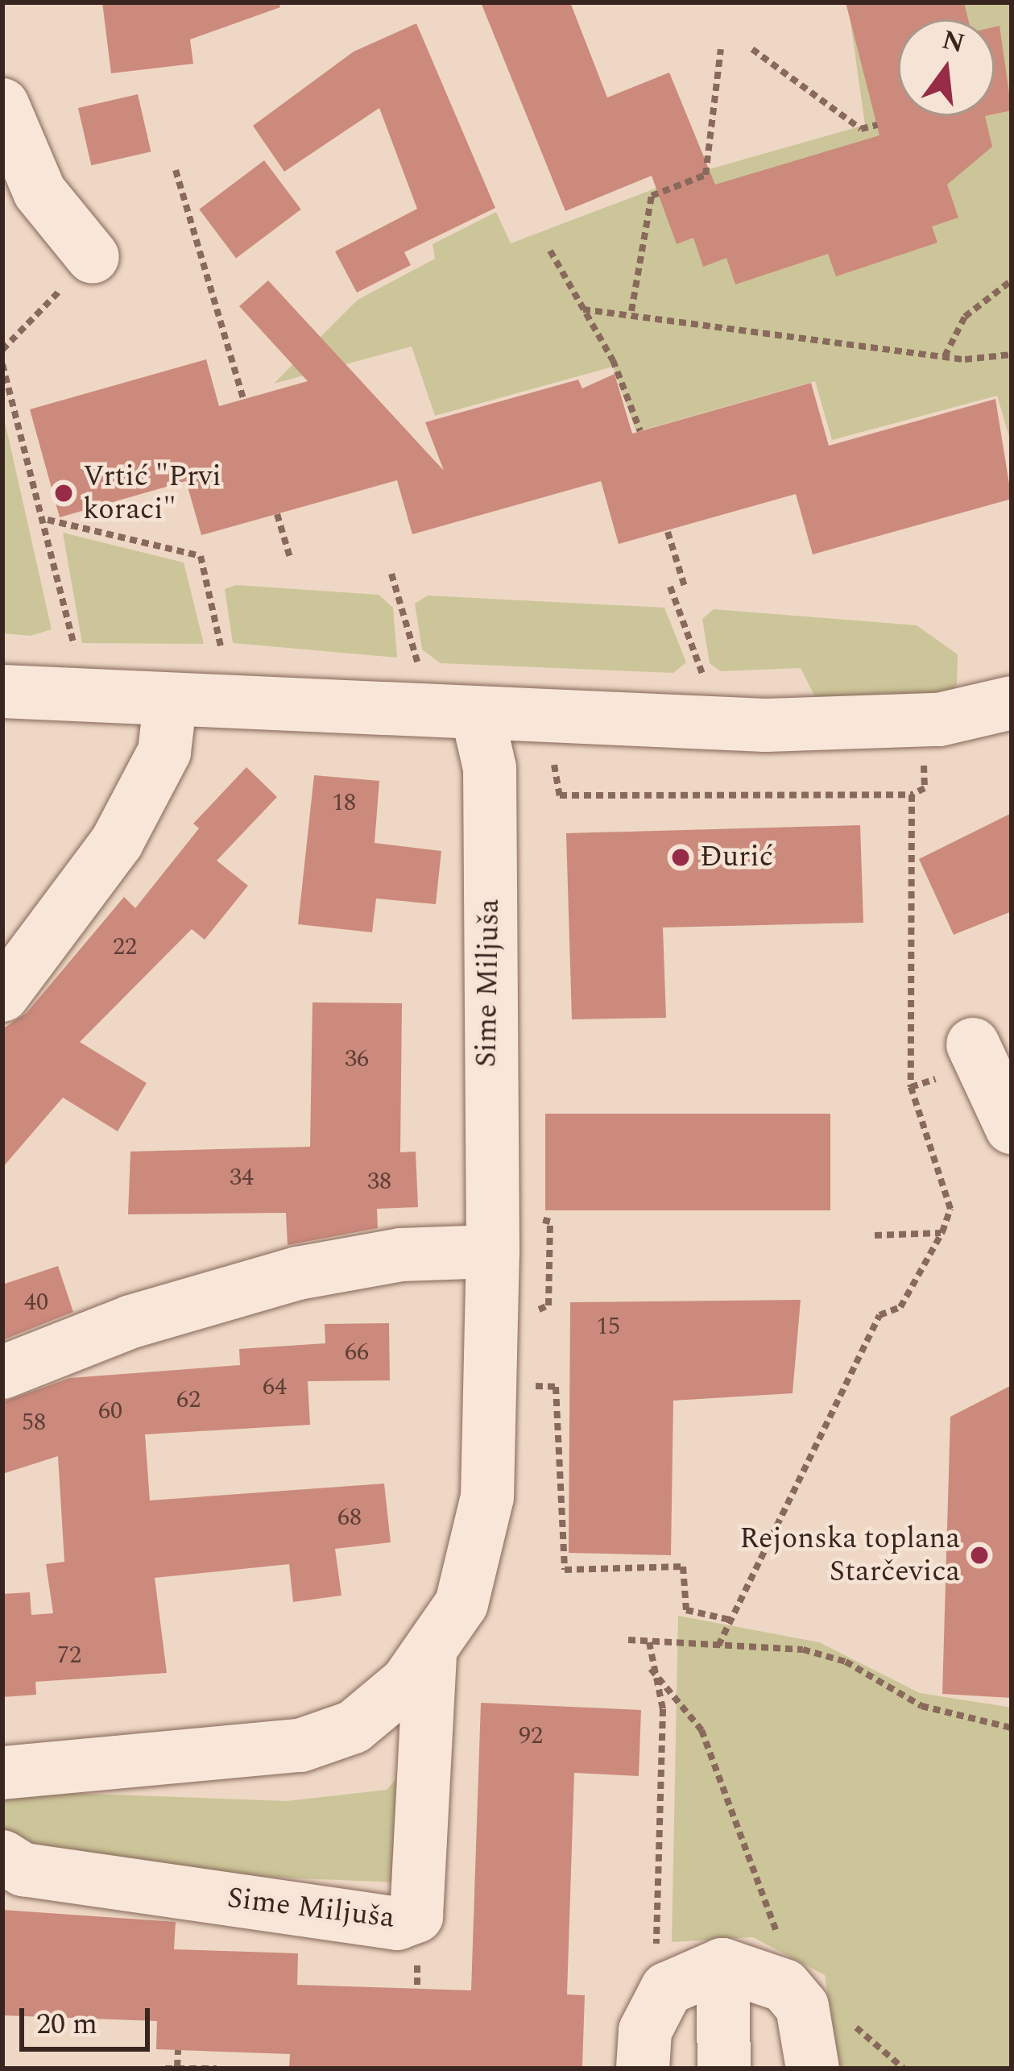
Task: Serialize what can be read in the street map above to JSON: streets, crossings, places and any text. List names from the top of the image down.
{
  "streets": {
    "street": ["Sime Miljuša"]
  },
  "places": ["Vrtić \"Prvi koraci\"", "Đurić", "Rejonska toplana Starčevica"],
  "house_numbers": [
    "18",
    "22",
    "36",
    "34",
    "38",
    "40",
    "15",
    "66",
    "64",
    "62",
    "60",
    "58",
    "68",
    "72",
    "92"
  ],
  "scale_bar": "20 m",
  "north": "top"
}
